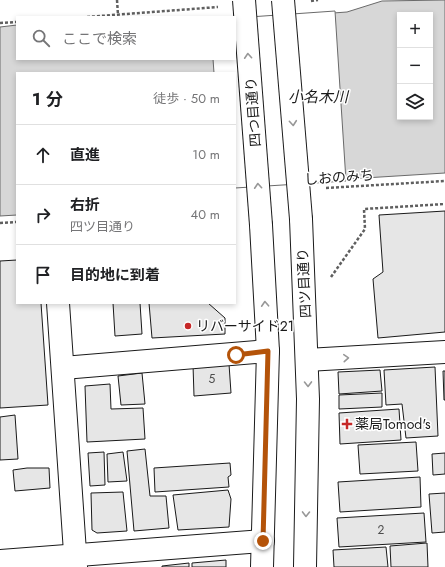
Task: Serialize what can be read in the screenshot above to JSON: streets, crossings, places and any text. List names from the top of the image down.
{
  "streets": {
    "main road": ["四つ目通り", "四ツ目通り"],
    "path": ["しおのみち"]
  },
  "one_way": ["四つ目通り"],
  "water": ["小名木川"],
  "places": {
    "other": ["リバーサイド21"],
    "health": ["薬局Tomod's"]
  },
  "house_numbers": ["5", "2"],
  "page": {
    "map_buttons": ["+", "−"],
    "search": "ここで検索",
    "heading": ["1 分", "徒歩 · 50 m"],
    "list": [
      ["直進", "10 m"],
      ["右折", "四ツ目通り", "40 m"],
      "目的地に到着"
    ]
  }
}
